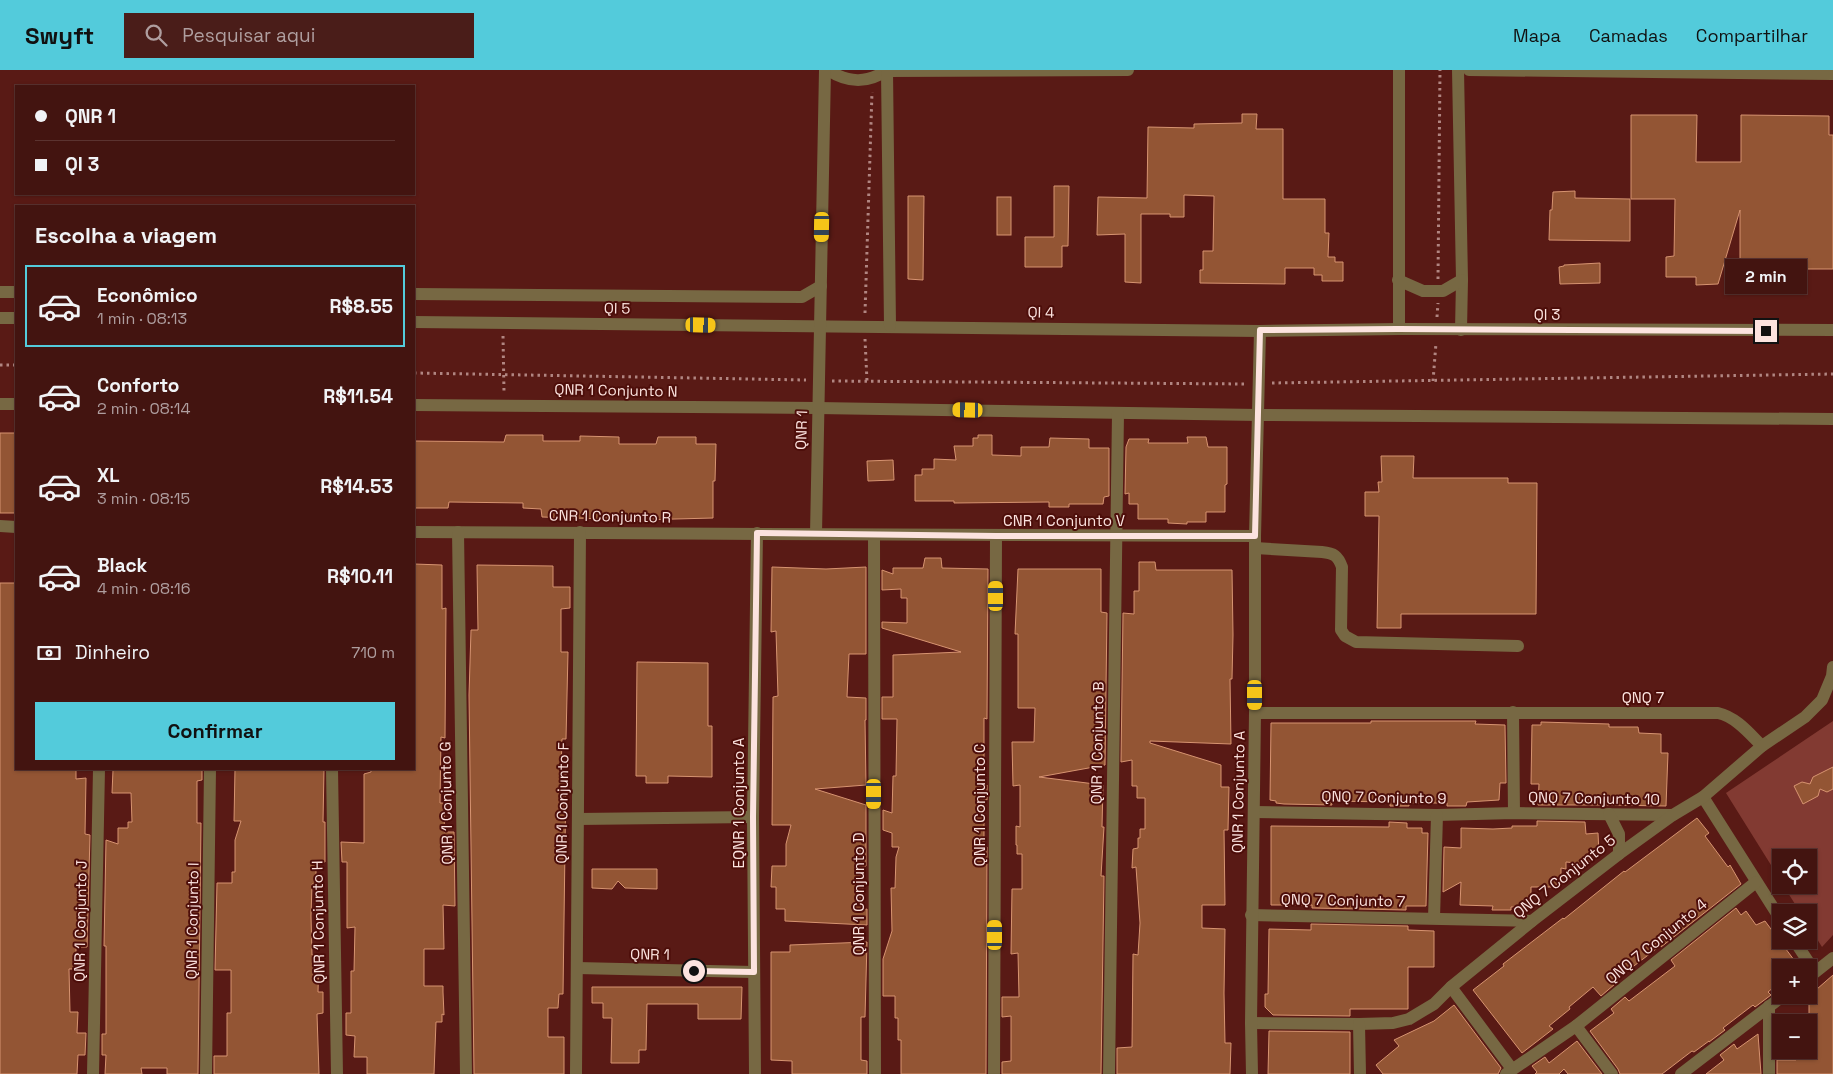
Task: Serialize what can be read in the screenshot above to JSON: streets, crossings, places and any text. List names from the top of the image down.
{
  "streets": {
    "street": [
      "QI 5",
      "QI 4",
      "QI 3",
      "QNR 1 Conjunto N",
      "QNR 1",
      "CNR 1 Conjunto R",
      "CNR 1 Conjunto V",
      "QNQ 7",
      "QNR 1 Conjunto B",
      "QNR 1 Conjunto A",
      "QNQ 7 Conjunto 9",
      "QNQ 7 Conjunto 10",
      "QNR 1 Conjunto G",
      "QNR 1 Conjunto F",
      "EQNR 1 Conjunto A",
      "QNR 1 Conjunto C",
      "QNQ 7 Conjunto 5",
      "QNR 1 Conjunto D",
      "QNQ 7 Conjunto 7",
      "QNR 1 Conjunto J",
      "QNR 1 Conjunto I",
      "QNR 1 Conjunto H",
      "QNQ 7 Conjunto 4"
    ]
  },
  "crossings": [
    ["QI 5", "QI 4"],
    ["QI 5", "QNR 1"],
    ["QI 4", "QI 3"],
    ["QI 4", "QNR 1"],
    ["QI 4", "QNR 1 Conjunto A"],
    ["QI 3", "QNR 1 Conjunto A"],
    ["QNR 1 Conjunto N", "QNR 1"],
    ["QNR 1 Conjunto N", "QNR 1 Conjunto B"],
    ["QNR 1 Conjunto N", "QNR 1 Conjunto A"],
    ["QNR 1", "QNR 1 Conjunto F"],
    ["QNR 1", "EQNR 1 Conjunto A"],
    ["CNR 1 Conjunto R", "QNR 1 Conjunto G"],
    ["CNR 1 Conjunto R", "QNR 1 Conjunto F"],
    ["CNR 1 Conjunto R", "EQNR 1 Conjunto A"],
    ["CNR 1 Conjunto V", "QNR 1 Conjunto B"],
    ["CNR 1 Conjunto V", "QNR 1 Conjunto A"],
    ["CNR 1 Conjunto V", "QNR 1 Conjunto C"],
    ["CNR 1 Conjunto V", "QNR 1 Conjunto D"],
    ["QNQ 7", "QNR 1 Conjunto A"],
    ["QNR 1 Conjunto A", "QNQ 7 Conjunto 9"],
    ["QNR 1 Conjunto A", "QNQ 7 Conjunto 5"],
    ["QNR 1 Conjunto A", "QNQ 7 Conjunto 7"],
    ["QNQ 7 Conjunto 9", "QNQ 7 Conjunto 10"],
    ["QNQ 7 Conjunto 10", "QNQ 7 Conjunto 5"],
    ["QNQ 7 Conjunto 5", "QNQ 7 Conjunto 7"]
  ],
  "page": {
    "header": "Swyft",
    "search": "Pesquisar aqui",
    "nav": ["Mapa", "Camadas", "Compartilhar"],
    "banner": ["QNR 1", "QI 3"],
    "heading": "Escolha a viagem",
    "bubble": "2 min",
    "list": [
      {
        "name": "Econômico",
        "note": "1 min · 08:13",
        "value": "R$8.55"
      },
      {
        "name": "Conforto",
        "note": "2 min · 08:14",
        "value": "R$11.54"
      },
      {
        "name": "XL",
        "note": "3 min · 08:15",
        "value": "R$14.53"
      },
      {
        "name": "Black",
        "note": "4 min · 08:16",
        "value": "R$10.11"
      }
    ],
    "pay": ["Dinheiro", "710 m"],
    "buttons": "Confirmar",
    "map_buttons": ["+", "−"]
  }
}
